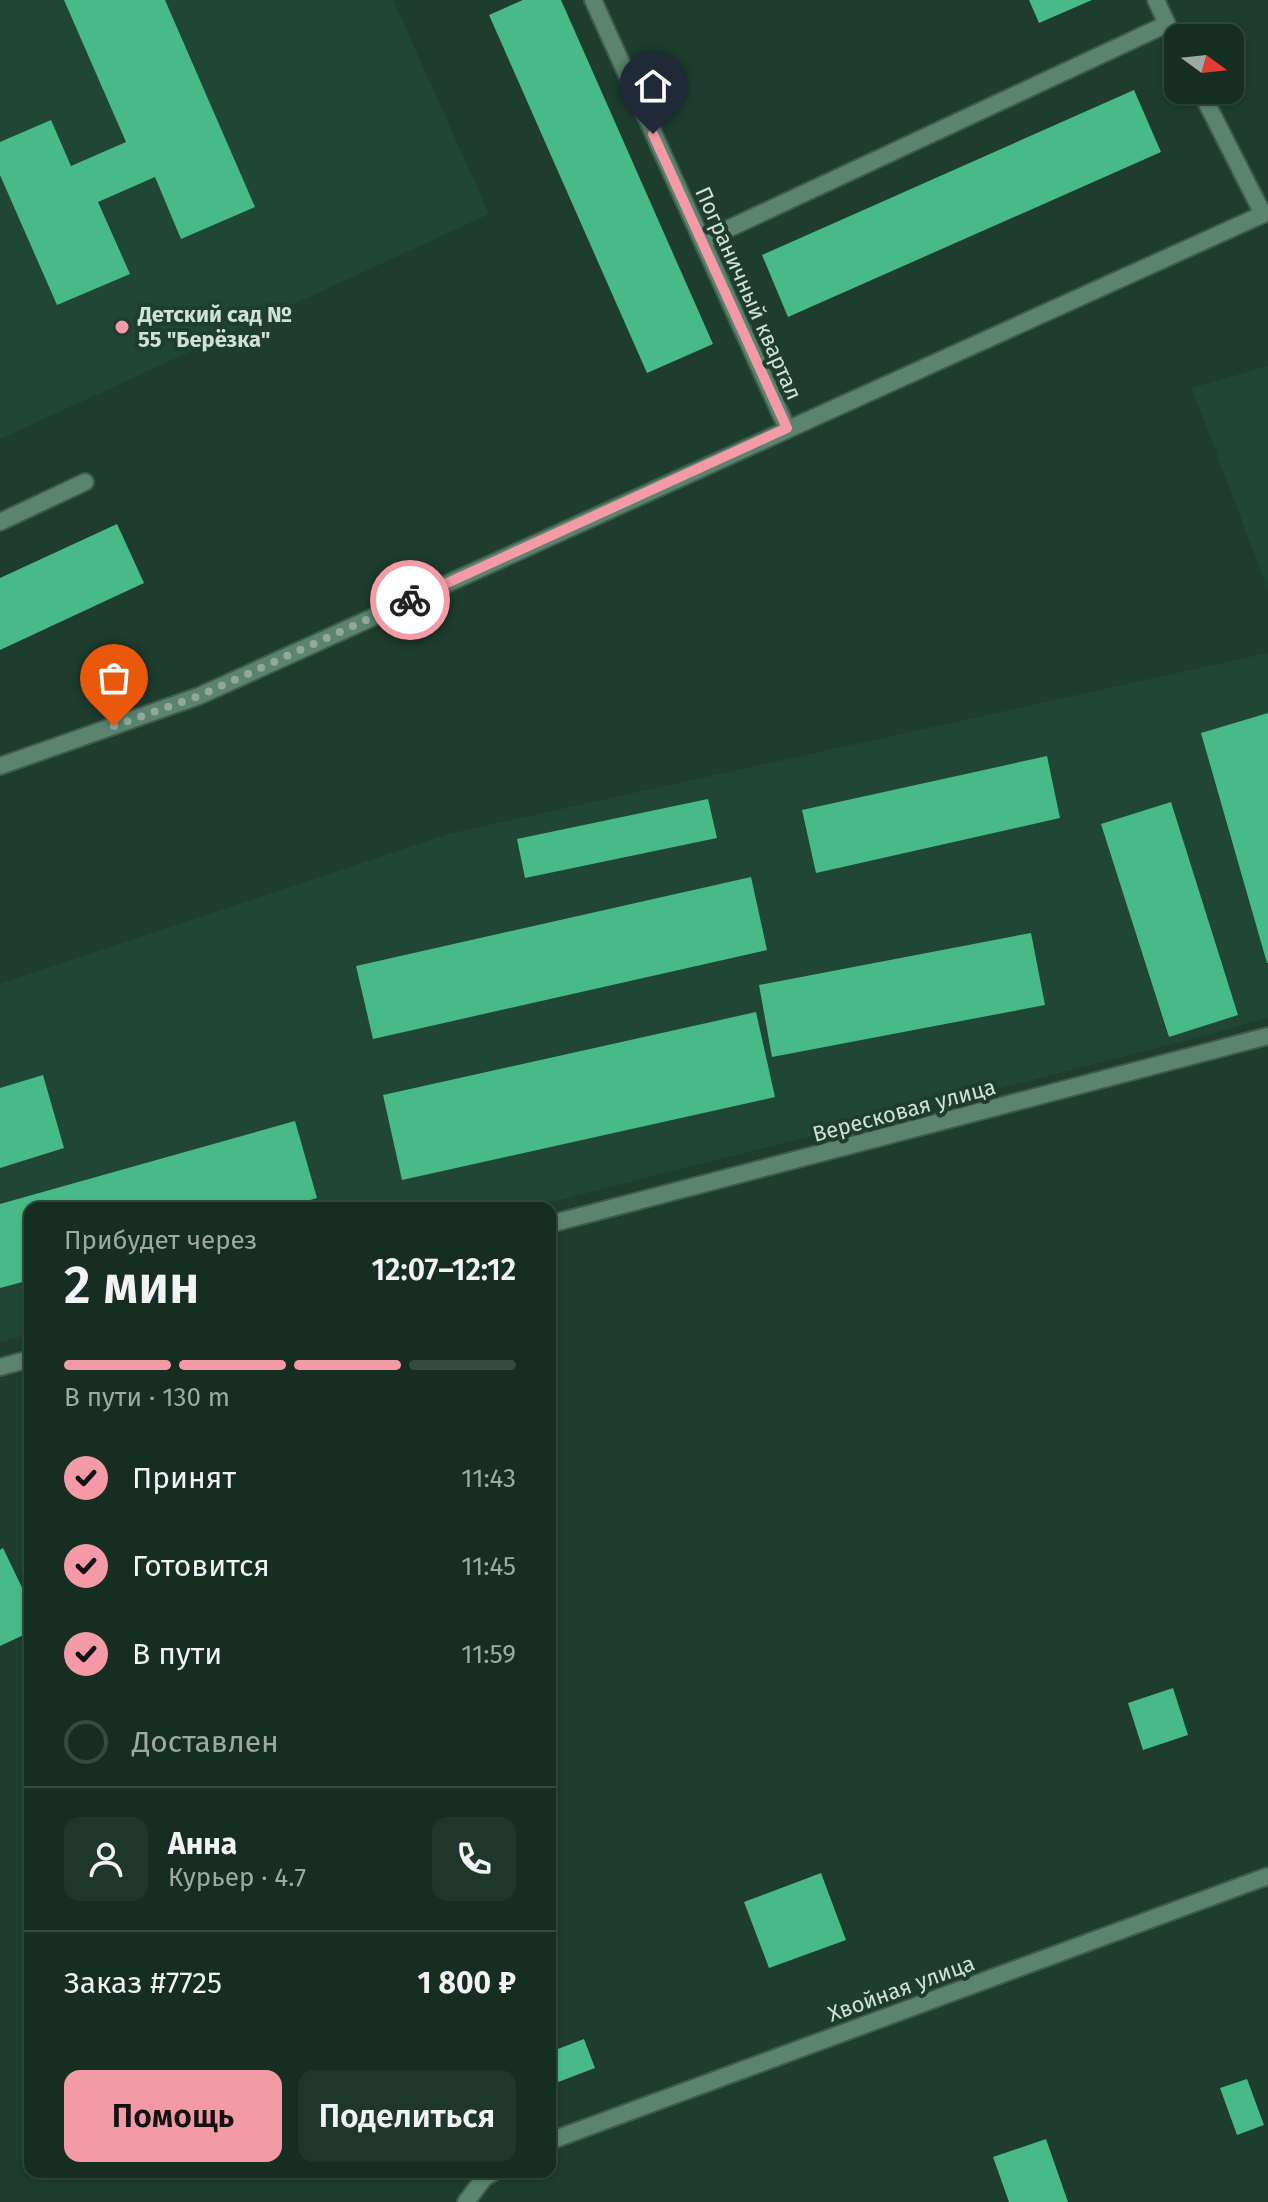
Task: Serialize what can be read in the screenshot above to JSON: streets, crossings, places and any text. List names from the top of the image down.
{
  "streets": {
    "street": ["Пограничный квартал", "Вересковая улица", "Хвойная улица"]
  },
  "places": ["Детский сад № 55 \"Берёзка\""],
  "north": "right",
  "page": {
    "heading": ["2 мин", "Прибудет через", "12:07–12:12"],
    "panel": [
      "Анна",
      "Курьер · 4.7",
      "Заказ #7725",
      "1 800 ₽"
    ],
    "bar": "В пути · 130 m",
    "list": [
      ["Принят", "11:43"],
      ["Готовится", "11:45"],
      ["В пути", "11:59"],
      "Доставлен"
    ],
    "buttons": ["Помощь", "Поделиться"]
  }
}
